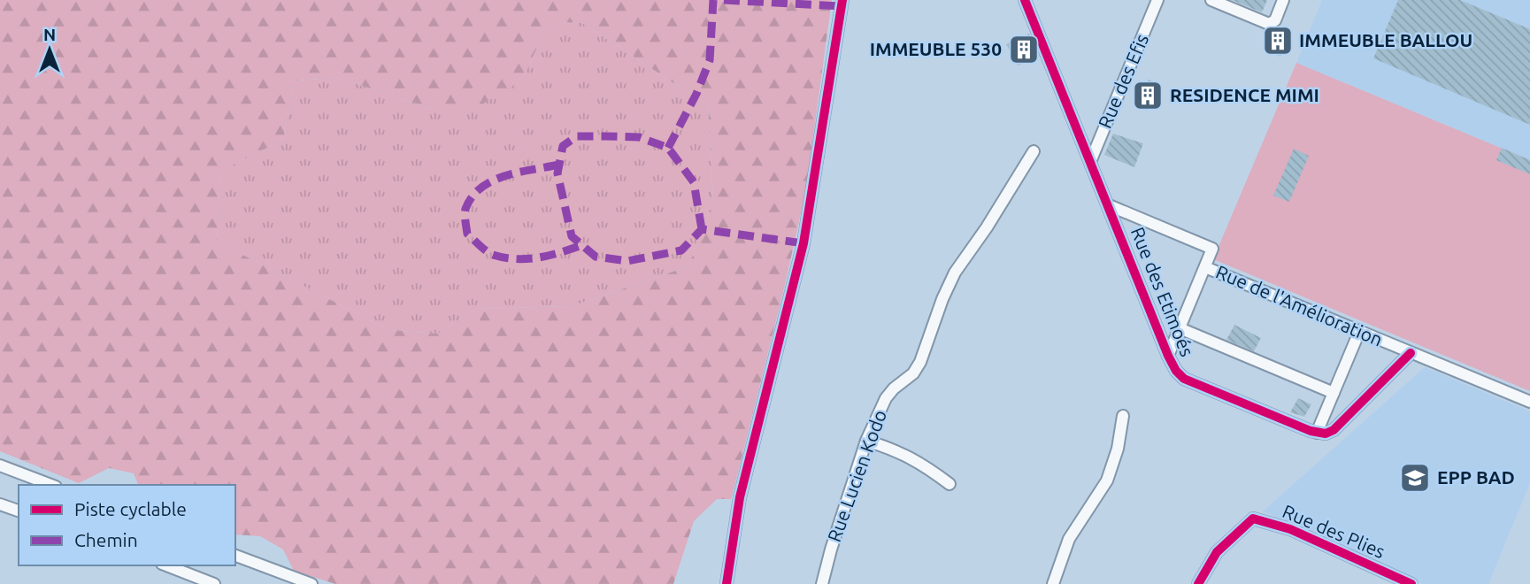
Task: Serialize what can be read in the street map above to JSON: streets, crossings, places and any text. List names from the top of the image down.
{
  "streets": {
    "street": [
      "Rue des Efis",
      "Rue des Etimoés",
      "Rue de l'Amélioration",
      "Rue Lucien Kodo",
      "Rue des Plies"
    ]
  },
  "crossings": [
    ["Rue des Efis", "Rue des Etimoés"]
  ],
  "places": {
    "building": ["IMMEUBLE BALLOU", "IMMEUBLE 530", "RESIDENCE MIMI"],
    "school or university": ["EPP BAD"]
  },
  "legend": ["Piste cyclable", "Chemin"],
  "north": "top"
}
